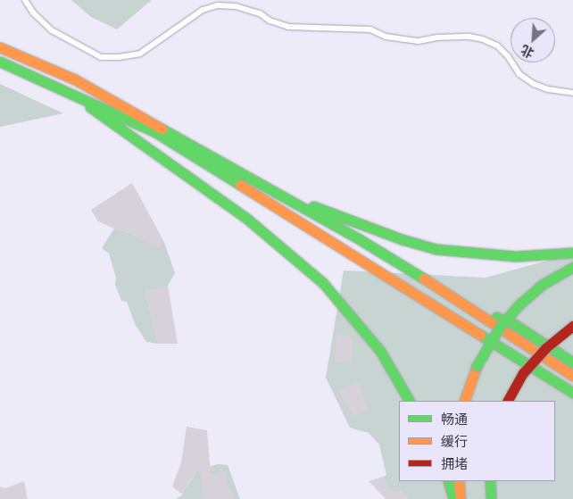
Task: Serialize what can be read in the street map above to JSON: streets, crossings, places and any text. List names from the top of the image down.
{
  "legend": ["畅通", "缓行", "拥堵"],
  "north": "bottom left"
}
